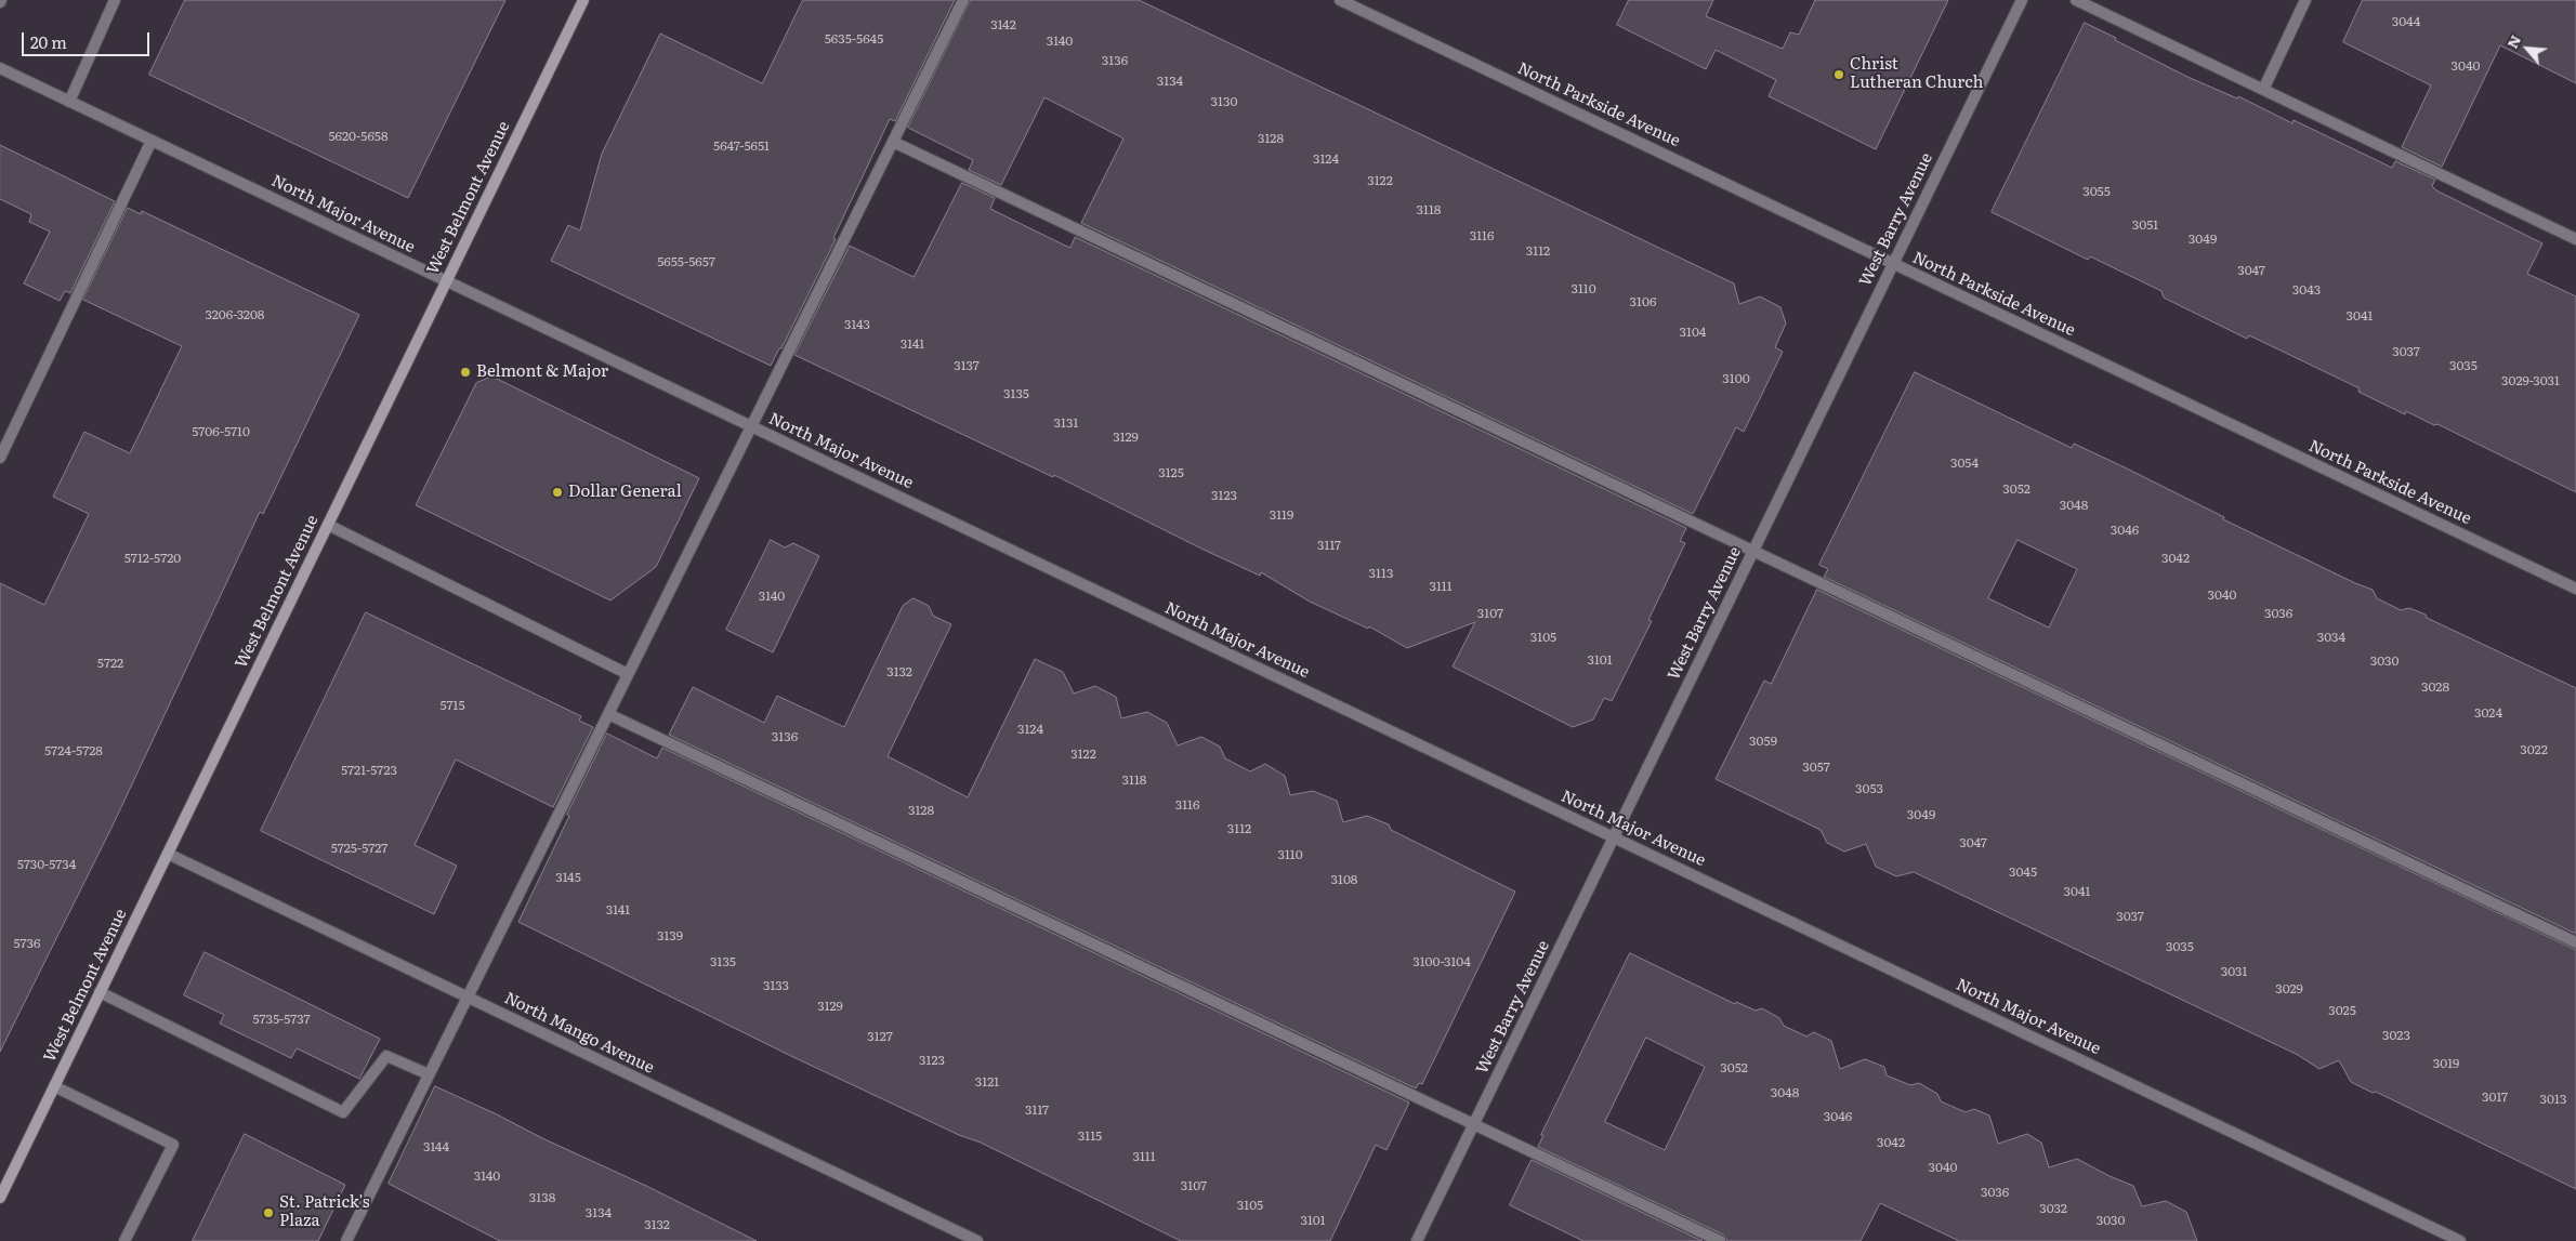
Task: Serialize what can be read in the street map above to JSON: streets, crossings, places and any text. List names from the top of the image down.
{
  "streets": {
    "main road": ["West Belmont Avenue"],
    "street": [
      "North Parkside Avenue",
      "North Major Avenue",
      "West Barry Avenue",
      "North Mango Avenue"
    ]
  },
  "crossings": [
    ["North Parkside Avenue", "West Barry Avenue"],
    ["West Belmont Avenue", "North Major Avenue"],
    ["West Belmont Avenue", "North Mango Avenue"],
    ["North Major Avenue", "West Barry Avenue"]
  ],
  "places": [
    "Christ Lutheran Church",
    "Belmont & Major",
    "Dollar General",
    "St. Patrick's Plaza"
  ],
  "house_numbers": [
    "3044",
    "3142",
    "5635-5645",
    "3140",
    "3136",
    "3040",
    "3134",
    "3130",
    "5620-5658",
    "3128",
    "5647-5651",
    "3124",
    "3122",
    "3055",
    "3118",
    "3051",
    "3116",
    "3049",
    "3112",
    "5655-5657",
    "3047",
    "3110",
    "3043",
    "3106",
    "3206-3208",
    "3041",
    "3143",
    "3104",
    "3141",
    "3037",
    "3137",
    "3035",
    "3100",
    "3029-3031",
    "3135",
    "3131",
    "5706-5710",
    "3129",
    "3054",
    "3125",
    "3052",
    "3123",
    "3048",
    "3119",
    "3046",
    "3117",
    "5712-5720",
    "3042",
    "3113",
    "3111",
    "3040",
    "3140",
    "3107",
    "3036",
    "3105",
    "3034",
    "3101",
    "3030",
    "5722",
    "3132",
    "3028",
    "5715",
    "3024",
    "3124",
    "3136",
    "3059",
    "3022",
    "5724-5728",
    "3122",
    "3057",
    "5721-5723",
    "3118",
    "3053",
    "3116",
    "3128",
    "3049",
    "3112",
    "3047",
    "5725-5727",
    "3110",
    "5730-5734",
    "3045",
    "3145",
    "3108",
    "3041",
    "3141",
    "3037",
    "3139",
    "5736",
    "3035",
    "3135",
    "3100-3104",
    "3031",
    "3133",
    "3029",
    "3129",
    "3025",
    "5735-5737",
    "3023",
    "3127",
    "3123",
    "3019",
    "3052",
    "3121",
    "3048",
    "3017",
    "3013",
    "3117",
    "3046",
    "3115",
    "3042",
    "3144",
    "3111",
    "3040",
    "3140",
    "3107",
    "3036",
    "3138",
    "3105",
    "3032",
    "3134",
    "3101",
    "3030",
    "3132"
  ],
  "scale_bar": "20 m",
  "north": "top left"
}
